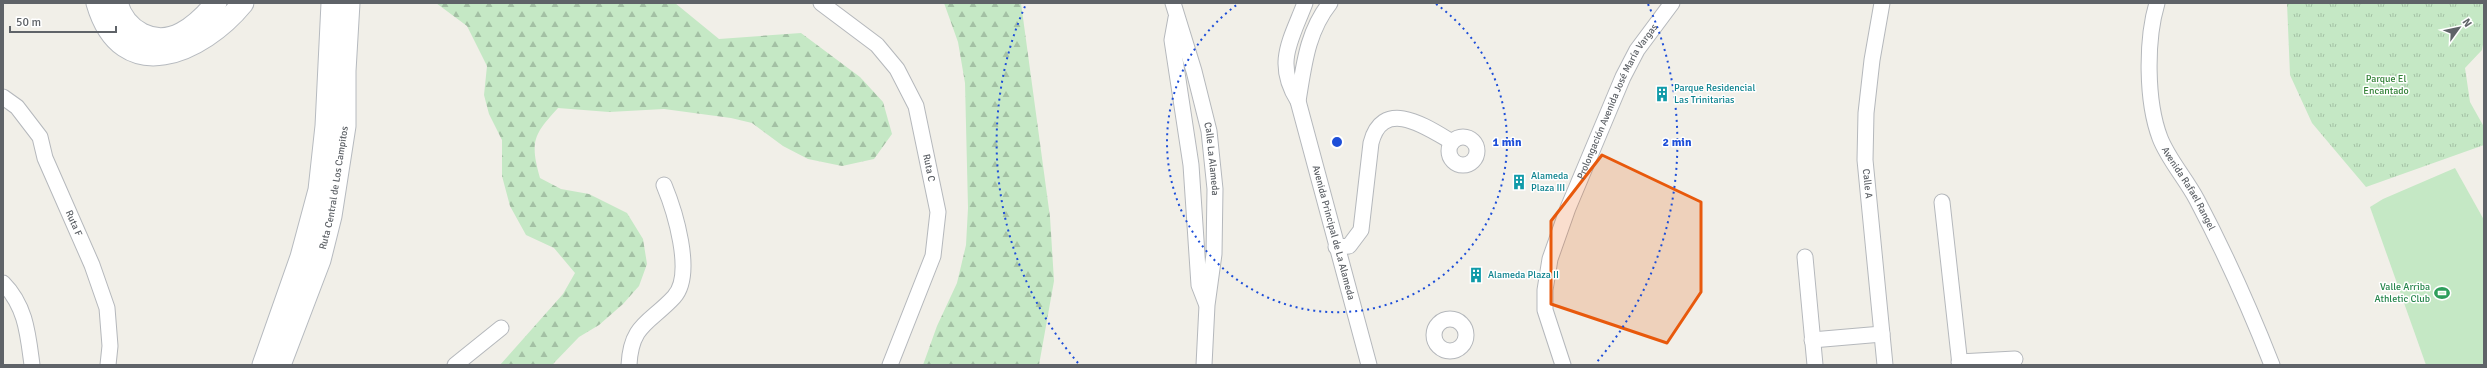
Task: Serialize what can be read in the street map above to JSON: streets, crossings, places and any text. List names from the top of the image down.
{
  "streets": {
    "main road": ["Ruta Central de Los Campitos"],
    "street": [
      "Prolongación Avenida José María Vargas",
      "Calle La Alameda",
      "Ruta C",
      "Calle A",
      "Avenida Rafael Rangel",
      "Ruta F",
      "Avenida Principal de La Alameda"
    ]
  },
  "parks": ["Parque El Encantado"],
  "places": {
    "building": ["Parque Residencial Las Trinitarias", "Alameda Plaza III", "Alameda Plaza II"],
    "sports": ["Valle Arriba Athletic Club"]
  },
  "scale_bar": "50 m",
  "north": "top right",
  "rings": ["1 min", "2 min"]
}
